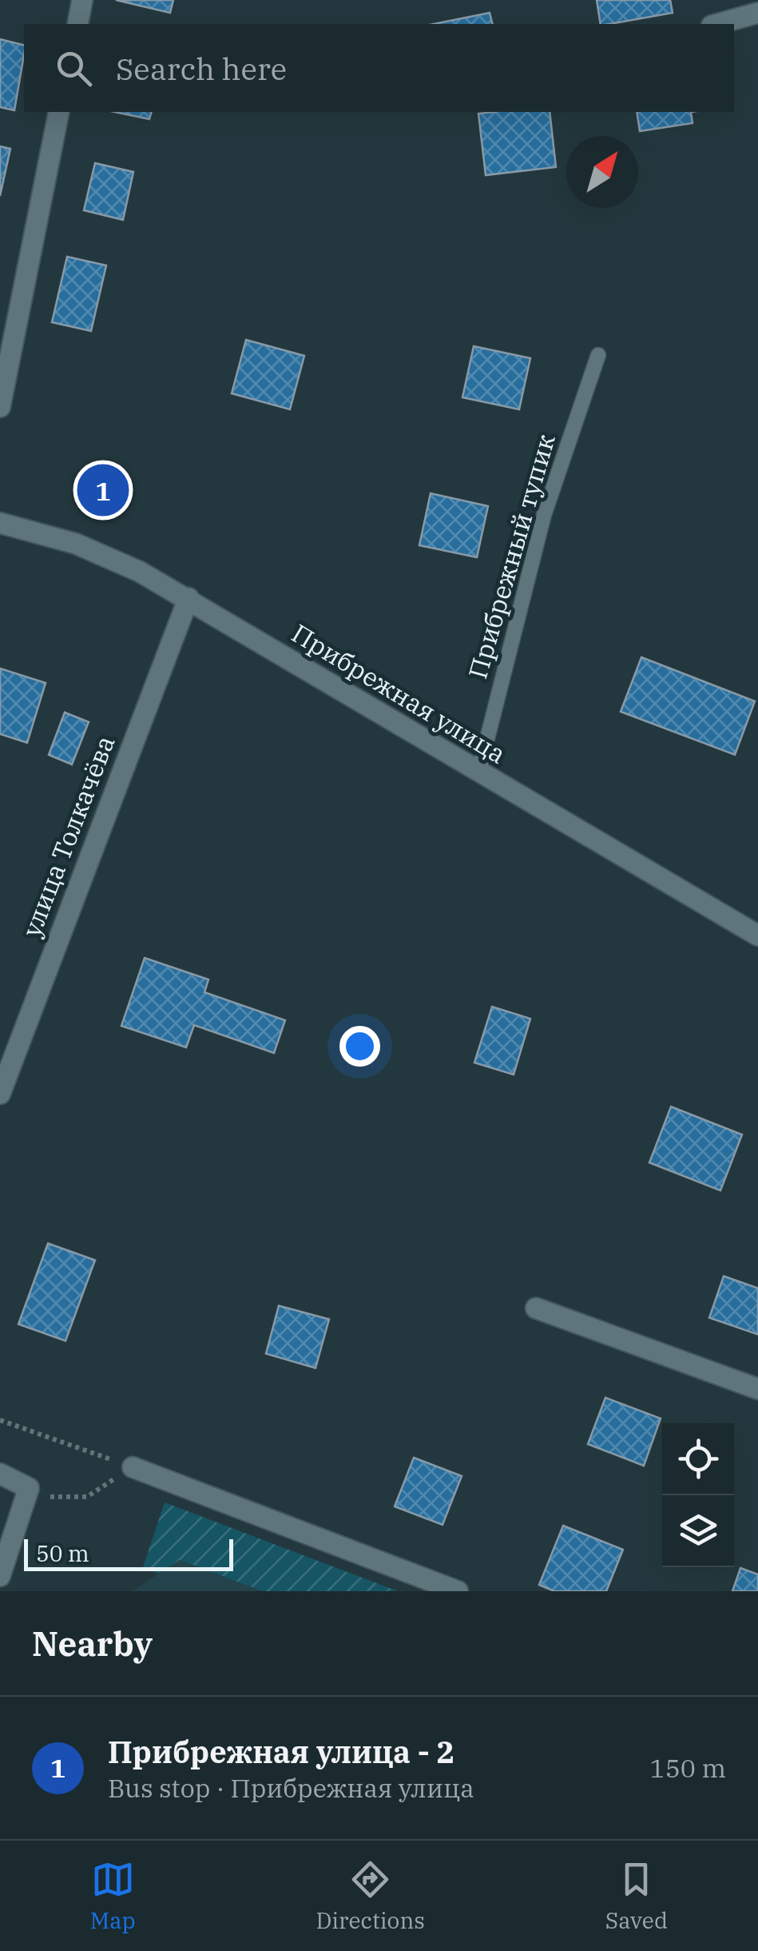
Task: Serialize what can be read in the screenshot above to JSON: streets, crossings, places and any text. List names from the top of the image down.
{
  "streets": {
    "street": ["Прибрежная улица", "улица Толкачёва"],
    "lane": ["Прибрежный тупик"]
  },
  "crossings": [
    ["Прибрежный тупик", "Прибрежная улица"],
    ["Прибрежная улица", "улица Толкачёва"]
  ],
  "scale_bar": "50 m",
  "north": "top right",
  "page": {
    "search": "Search here",
    "pins": "1",
    "scale": "50 m",
    "heading": "Nearby",
    "list": [
      {
        "mark": "1",
        "name": "Прибрежная улица - 2",
        "note": "Bus stop · Прибрежная улица",
        "value": "150 m"
      }
    ],
    "nav": ["Map", "Directions", "Saved"]
  }
}
